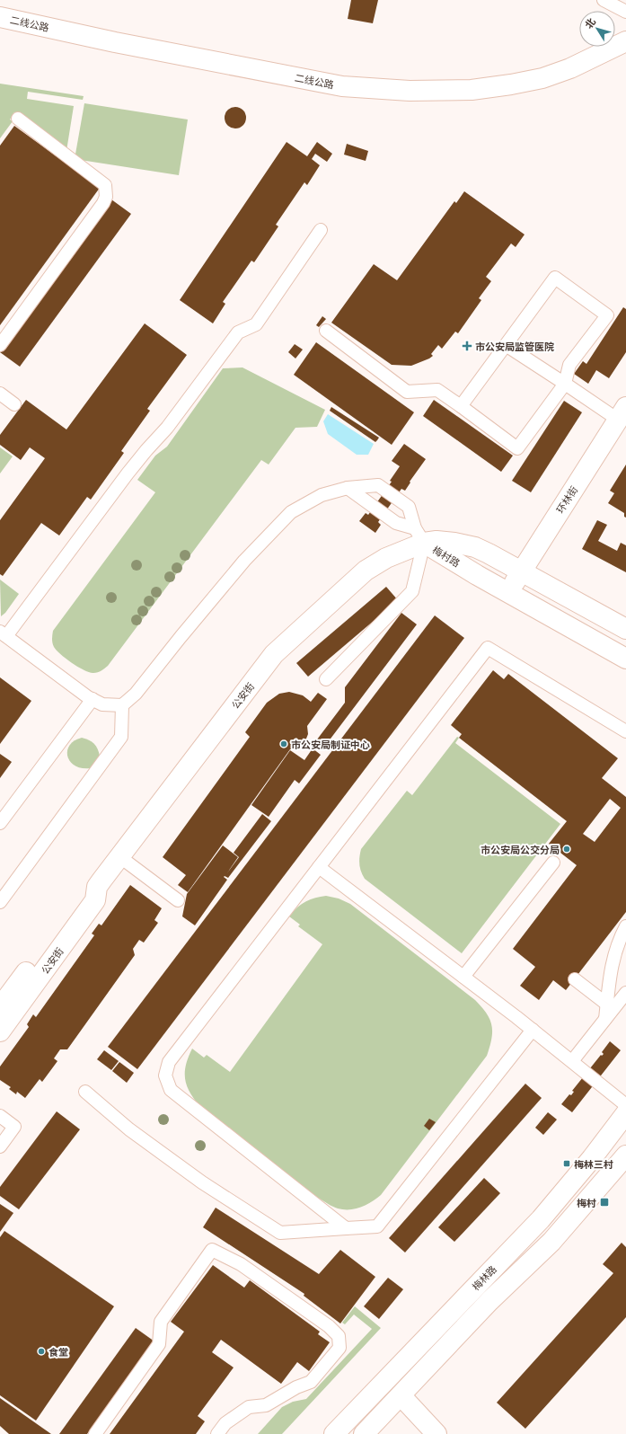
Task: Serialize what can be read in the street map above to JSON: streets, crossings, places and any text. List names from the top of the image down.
{
  "streets": {
    "street": [
      "二线公路",
      "环林街",
      "梅村路",
      "公安街",
      "梅林路"
    ]
  },
  "crossings": [
    ["环林街", "梅村路"],
    ["梅村路", "公安街"]
  ],
  "places": {
    "health": ["市公安局监管医院"],
    "other": ["市公安局制证中心", "市公安局公交分局", "食堂"],
    "transit": ["梅林三村", "梅村"]
  },
  "north": "top left"
}
